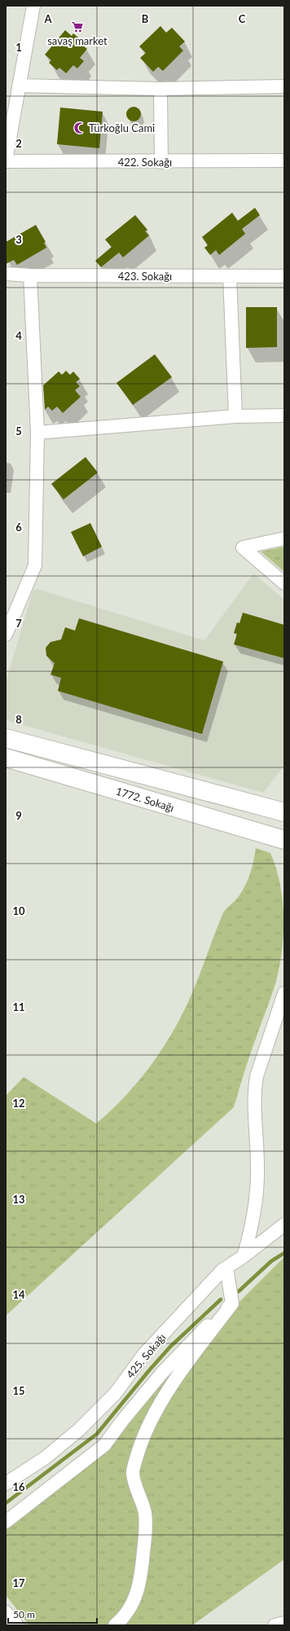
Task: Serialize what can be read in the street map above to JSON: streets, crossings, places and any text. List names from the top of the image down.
{
  "streets": {
    "street": [
      "422. Sokağı",
      "423. Sokağı",
      "1772. Sokağı",
      "425. Sokağı"
    ]
  },
  "places": {
    "supermarket": ["savaş market"],
    "mosque": ["Türkoğlu Cami"]
  },
  "scale_bar": "50 m",
  "grid": {
    "columns": ["A", "B", "C"],
    "rows": [
      "1",
      "2",
      "3",
      "4",
      "5",
      "6",
      "7",
      "8",
      "9",
      "10",
      "11",
      "12",
      "13",
      "14",
      "15",
      "16",
      "17"
    ]
  }
}
